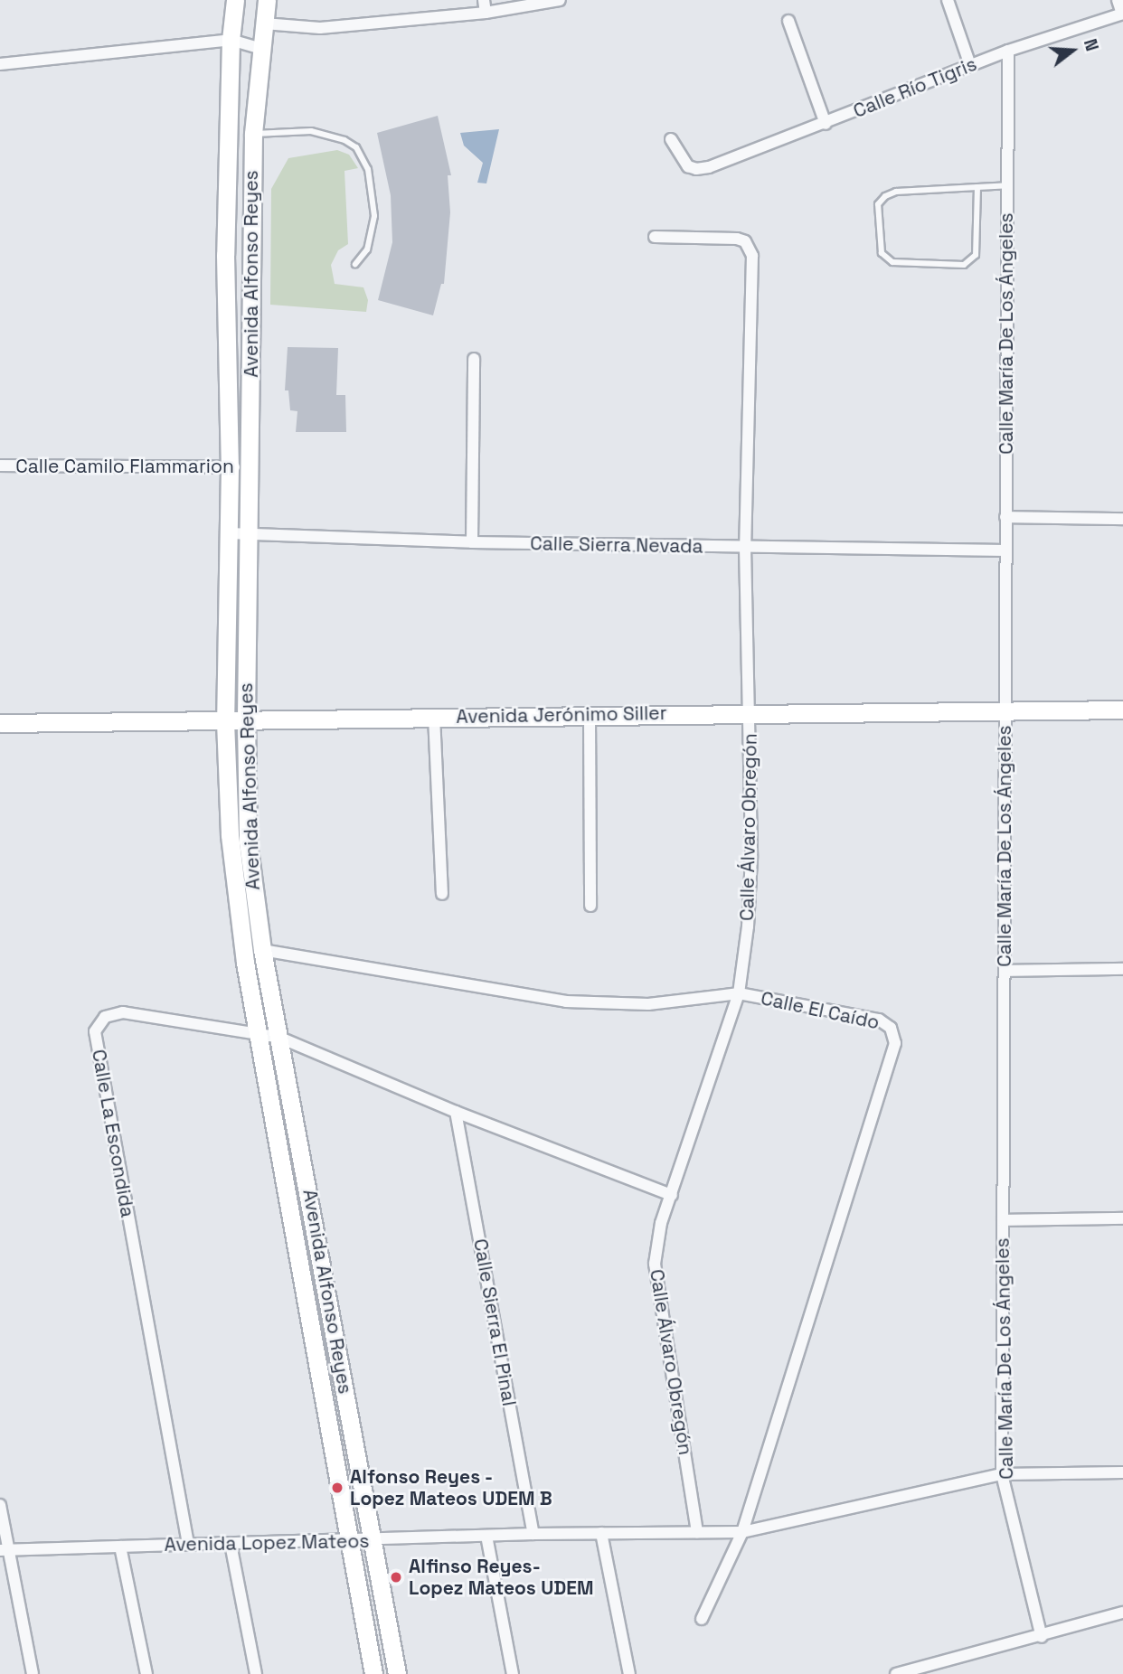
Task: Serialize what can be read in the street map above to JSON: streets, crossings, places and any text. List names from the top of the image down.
{
  "streets": {
    "main road": ["Avenida Alfonso Reyes", "Avenida Jerónimo Siller"],
    "street": [
      "Calle Río Tigris",
      "Calle María De Los Ángeles",
      "Calle Camilo Flammarion",
      "Calle Sierra Nevada",
      "Calle Álvaro Obregón",
      "Calle El Caído",
      "Calle La Escondida",
      "Calle Sierra El Pinal",
      "Avenida Lopez Mateos"
    ]
  },
  "crossings": [
    ["Calle Río Tigris", "Calle María De Los Ángeles"],
    ["Avenida Alfonso Reyes", "Calle Camilo Flammarion"],
    ["Avenida Alfonso Reyes", "Calle Sierra Nevada"],
    ["Avenida Alfonso Reyes", "Avenida Jerónimo Siller"],
    ["Avenida Alfonso Reyes", "Calle El Caído"],
    ["Avenida Alfonso Reyes", "Calle La Escondida"],
    ["Avenida Alfonso Reyes", "Avenida Lopez Mateos"],
    ["Calle María De Los Ángeles", "Calle Sierra Nevada"],
    ["Calle María De Los Ángeles", "Avenida Jerónimo Siller"],
    ["Calle María De Los Ángeles", "Avenida Lopez Mateos"],
    ["Calle Sierra Nevada", "Calle Álvaro Obregón"],
    ["Avenida Jerónimo Siller", "Calle Álvaro Obregón"],
    ["Calle Álvaro Obregón", "Calle El Caído"],
    ["Calle Álvaro Obregón", "Calle La Escondida"],
    ["Calle Álvaro Obregón", "Avenida Lopez Mateos"],
    ["Calle El Caído", "Avenida Lopez Mateos"],
    ["Calle La Escondida", "Calle Sierra El Pinal"],
    ["Calle La Escondida", "Avenida Lopez Mateos"],
    ["Calle Sierra El Pinal", "Avenida Lopez Mateos"]
  ],
  "places": ["Alfonso Reyes - Lopez Mateos UDEM B", "Alfinso Reyes- Lopez Mateos UDEM"],
  "north": "right"
}
